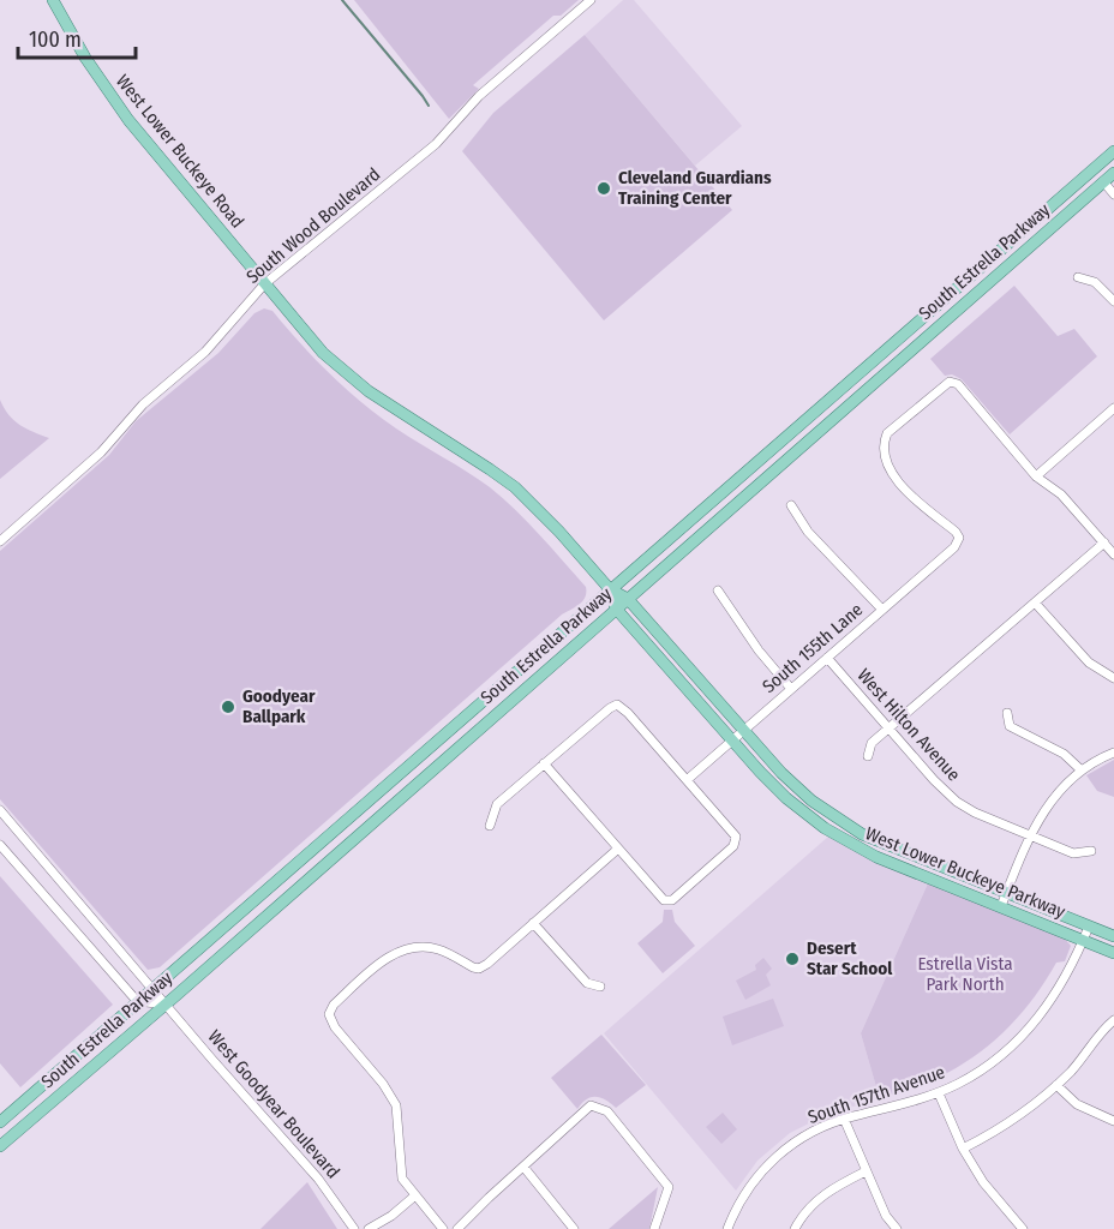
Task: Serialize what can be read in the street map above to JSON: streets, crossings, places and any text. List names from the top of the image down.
{
  "streets": {
    "main road": ["West Lower Buckeye Road", "South Estrella Parkway", "West Lower Buckeye Parkway"],
    "street": [
      "South Wood Boulevard",
      "South 155th Lane",
      "West Hilton Avenue",
      "South 157th Avenue",
      "West Goodyear Boulevard"
    ]
  },
  "crossings": [
    ["West Lower Buckeye Road", "South Wood Boulevard"],
    ["West Lower Buckeye Road", "West Lower Buckeye Parkway"],
    ["South Wood Boulevard", "West Lower Buckeye Parkway"],
    ["South Estrella Parkway", "West Lower Buckeye Parkway"],
    ["South Estrella Parkway", "West Goodyear Boulevard"],
    ["South 155th Lane", "West Hilton Avenue"],
    ["South 155th Lane", "West Lower Buckeye Parkway"],
    ["West Lower Buckeye Parkway", "South 157th Avenue"]
  ],
  "parks": ["Estrella Vista Park North"],
  "places": ["Cleveland Guardians Training Center", "Goodyear Ballpark", "Desert Star School"],
  "scale_bar": "100 m"
}
